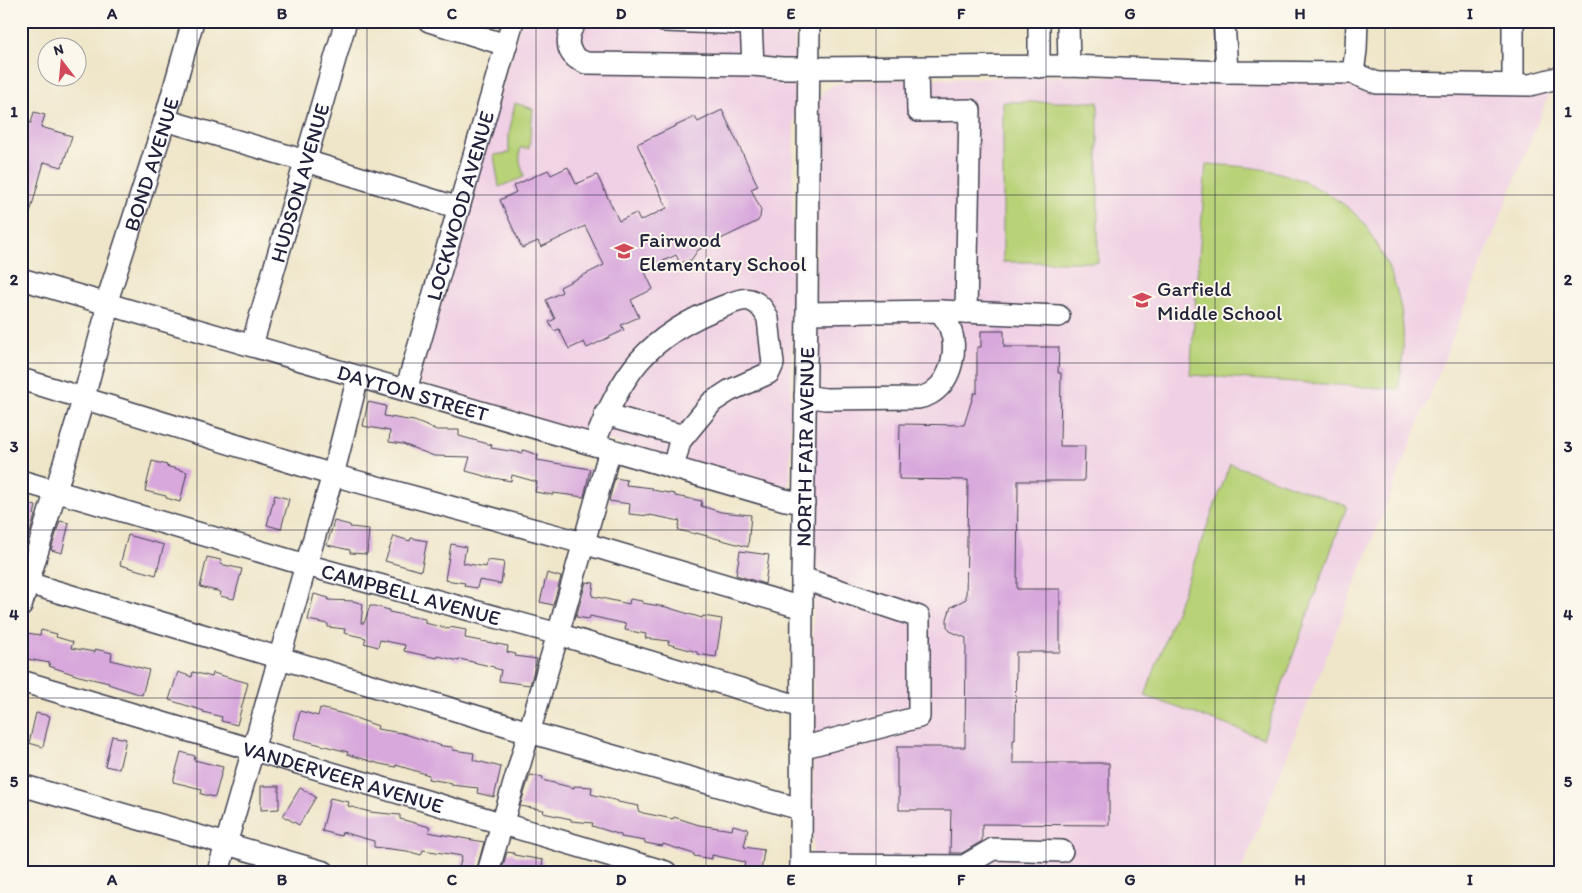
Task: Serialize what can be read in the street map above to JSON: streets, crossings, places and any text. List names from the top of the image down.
{
  "streets": {
    "street": [
      "BOND AVENUE",
      "HUDSON AVENUE",
      "LOCKWOOD AVENUE",
      "DAYTON STREET",
      "NORTH FAIR AVENUE",
      "CAMPBELL AVENUE",
      "VANDERVEER AVENUE"
    ]
  },
  "crossings": [
    ["BOND AVENUE", "DAYTON STREET"],
    ["BOND AVENUE", "CAMPBELL AVENUE"],
    ["HUDSON AVENUE", "DAYTON STREET"],
    ["LOCKWOOD AVENUE", "DAYTON STREET"],
    ["DAYTON STREET", "NORTH FAIR AVENUE"],
    ["NORTH FAIR AVENUE", "CAMPBELL AVENUE"]
  ],
  "places": {
    "school or university": ["Fairwood Elementary School", "Garfield Middle School"]
  },
  "north": "top",
  "grid": {
    "columns": [
      "A",
      "B",
      "C",
      "D",
      "E",
      "F",
      "G",
      "H",
      "I"
    ],
    "rows": [
      "1",
      "2",
      "3",
      "4",
      "5"
    ]
  }
}
